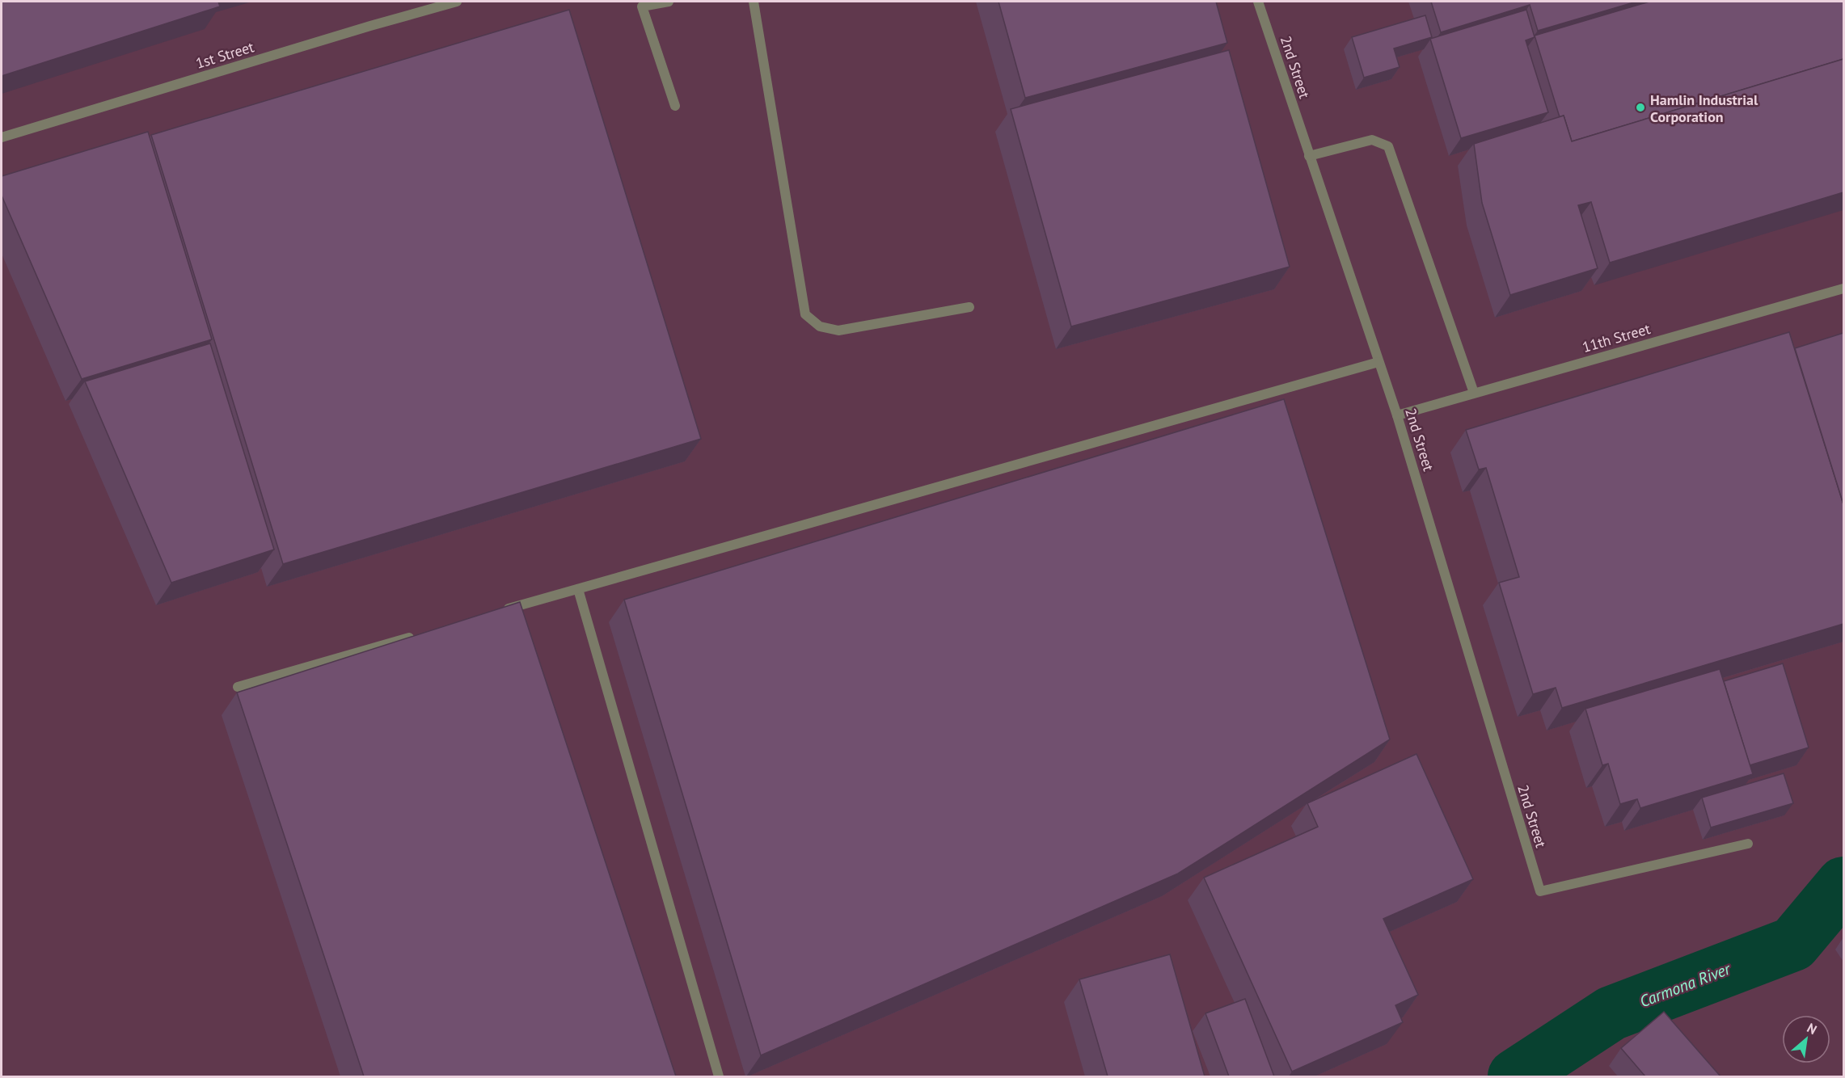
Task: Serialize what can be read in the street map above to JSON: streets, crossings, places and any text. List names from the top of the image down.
{
  "streets": {
    "lane": ["1st Street", "2nd Street", "11th Street"]
  },
  "crossings": [
    ["2nd Street", "11th Street"]
  ],
  "water": ["Carmona River"],
  "places": ["Hamlin Industrial Corporation"],
  "north": "top right"
}
